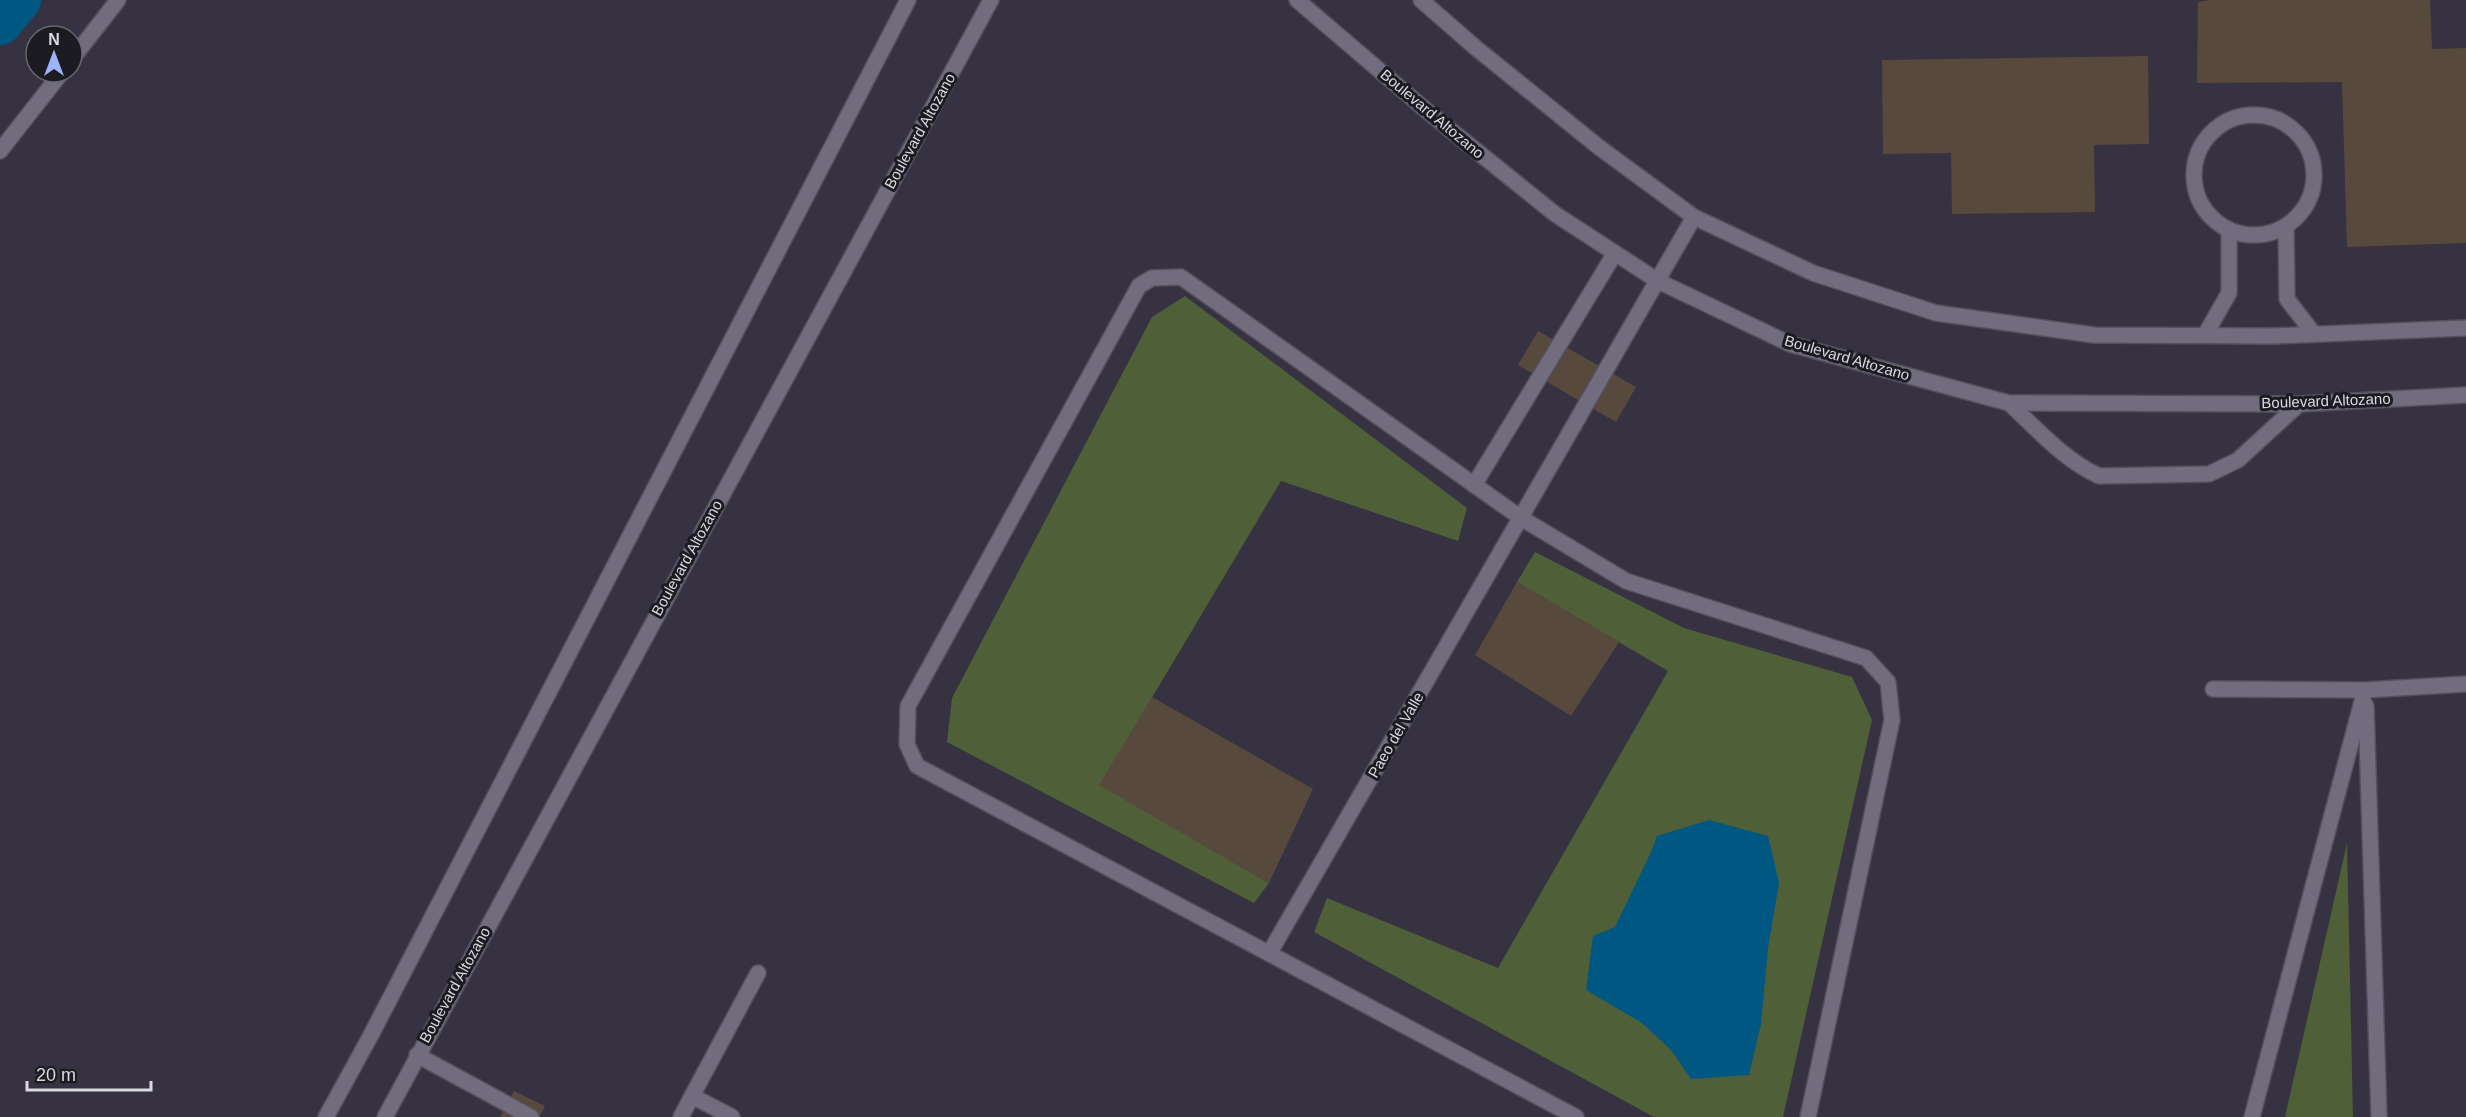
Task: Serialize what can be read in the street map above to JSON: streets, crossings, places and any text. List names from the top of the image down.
{
  "streets": {
    "street": ["Boulevard Altozano", "Paeo del Valle"]
  },
  "crossings": [
    ["Boulevard Altozano", "Paeo del Valle"]
  ],
  "scale_bar": "20 m",
  "north": "top"
}
